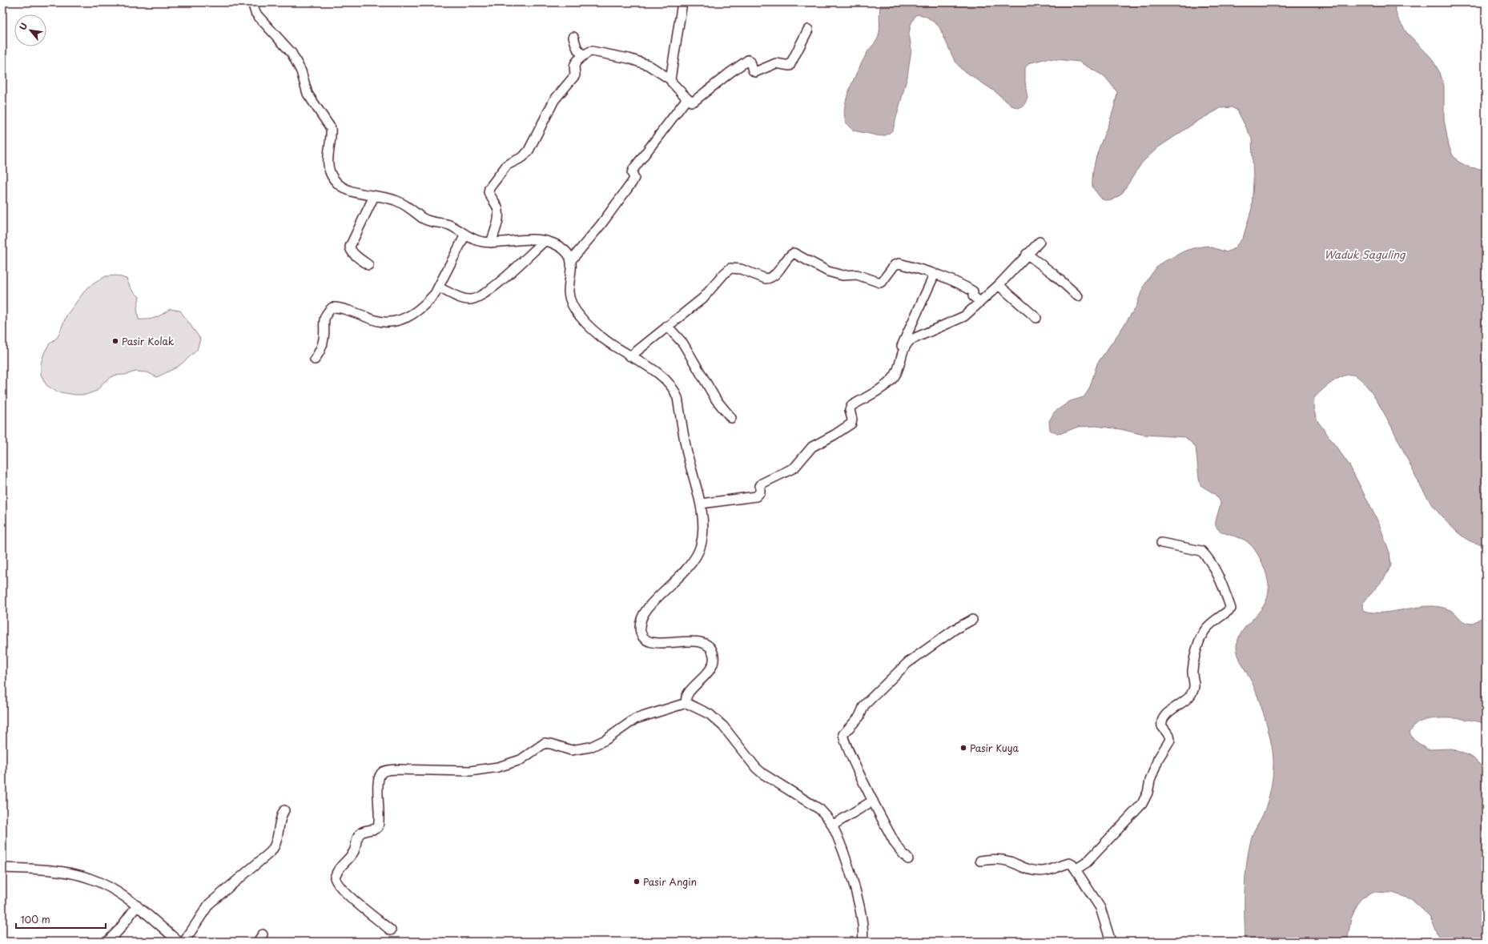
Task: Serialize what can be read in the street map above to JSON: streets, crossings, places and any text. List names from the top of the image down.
{
  "water": ["Waduk Saguling"],
  "places": ["Pasir Kolak", "Pasir Kuya", "Pasir Angin"],
  "scale_bar": "100 m",
  "north": "top left"
}
